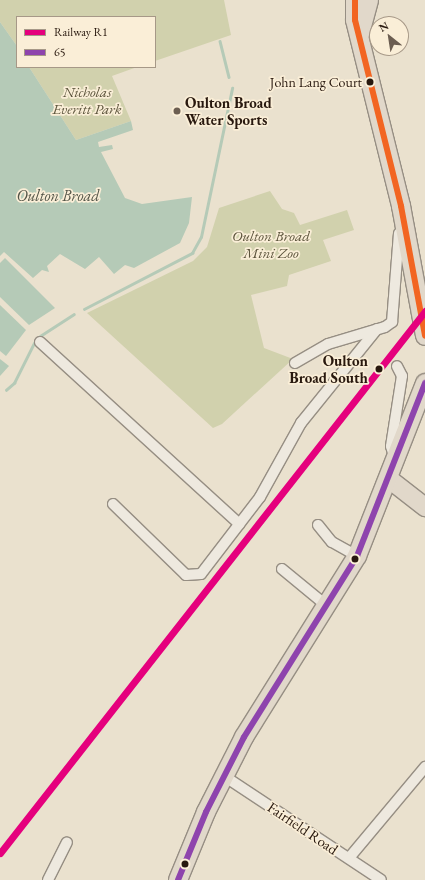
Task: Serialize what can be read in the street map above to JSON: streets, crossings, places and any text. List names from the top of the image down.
{
  "streets": {
    "street": ["Fairfield Road"]
  },
  "water": ["Oulton Broad"],
  "parks": ["Nicholas Everitt Park", "Oulton Broad Mini Zoo"],
  "places": ["John Lang Court", "Oulton Broad Water Sports", "Oulton Broad South"],
  "lines": ["rail line R1", "transit line 65"],
  "legend": ["Railway R1", "65"],
  "north": "top left"
}
